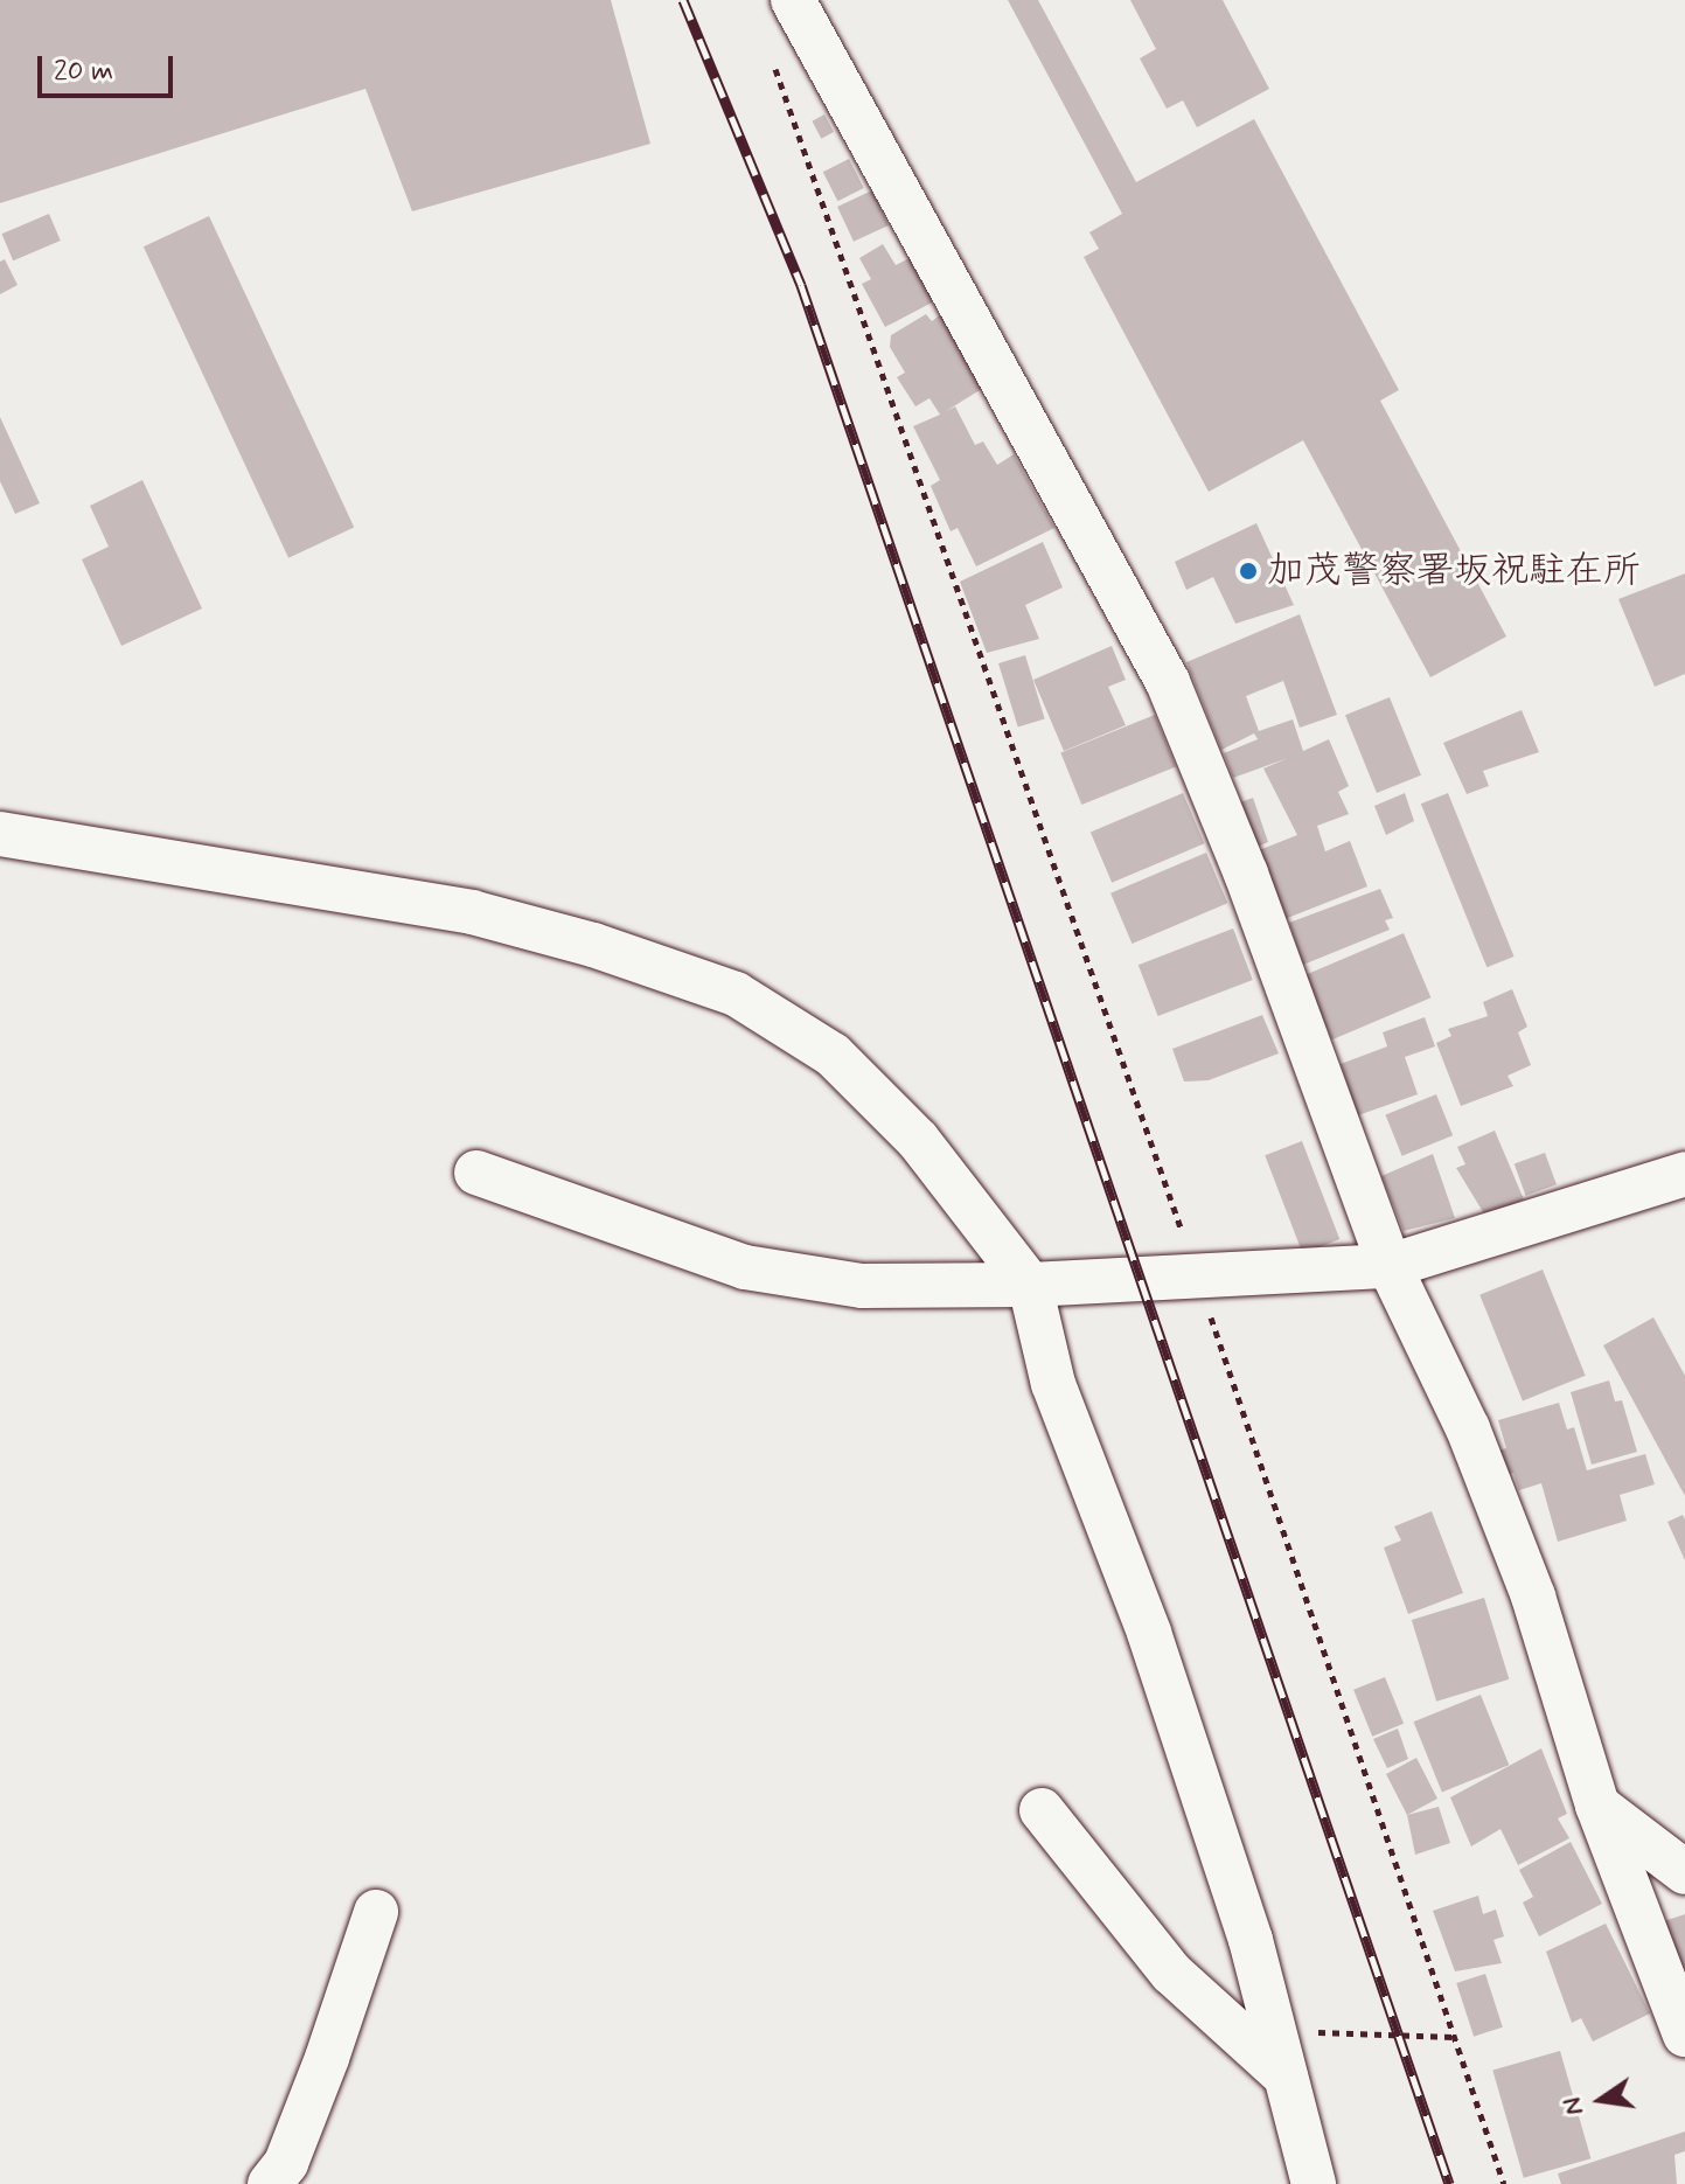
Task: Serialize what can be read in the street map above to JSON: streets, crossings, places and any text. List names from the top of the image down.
{
  "places": ["加茂警察署坂祝駐在所"],
  "scale_bar": "20 m",
  "north": "left"
}
